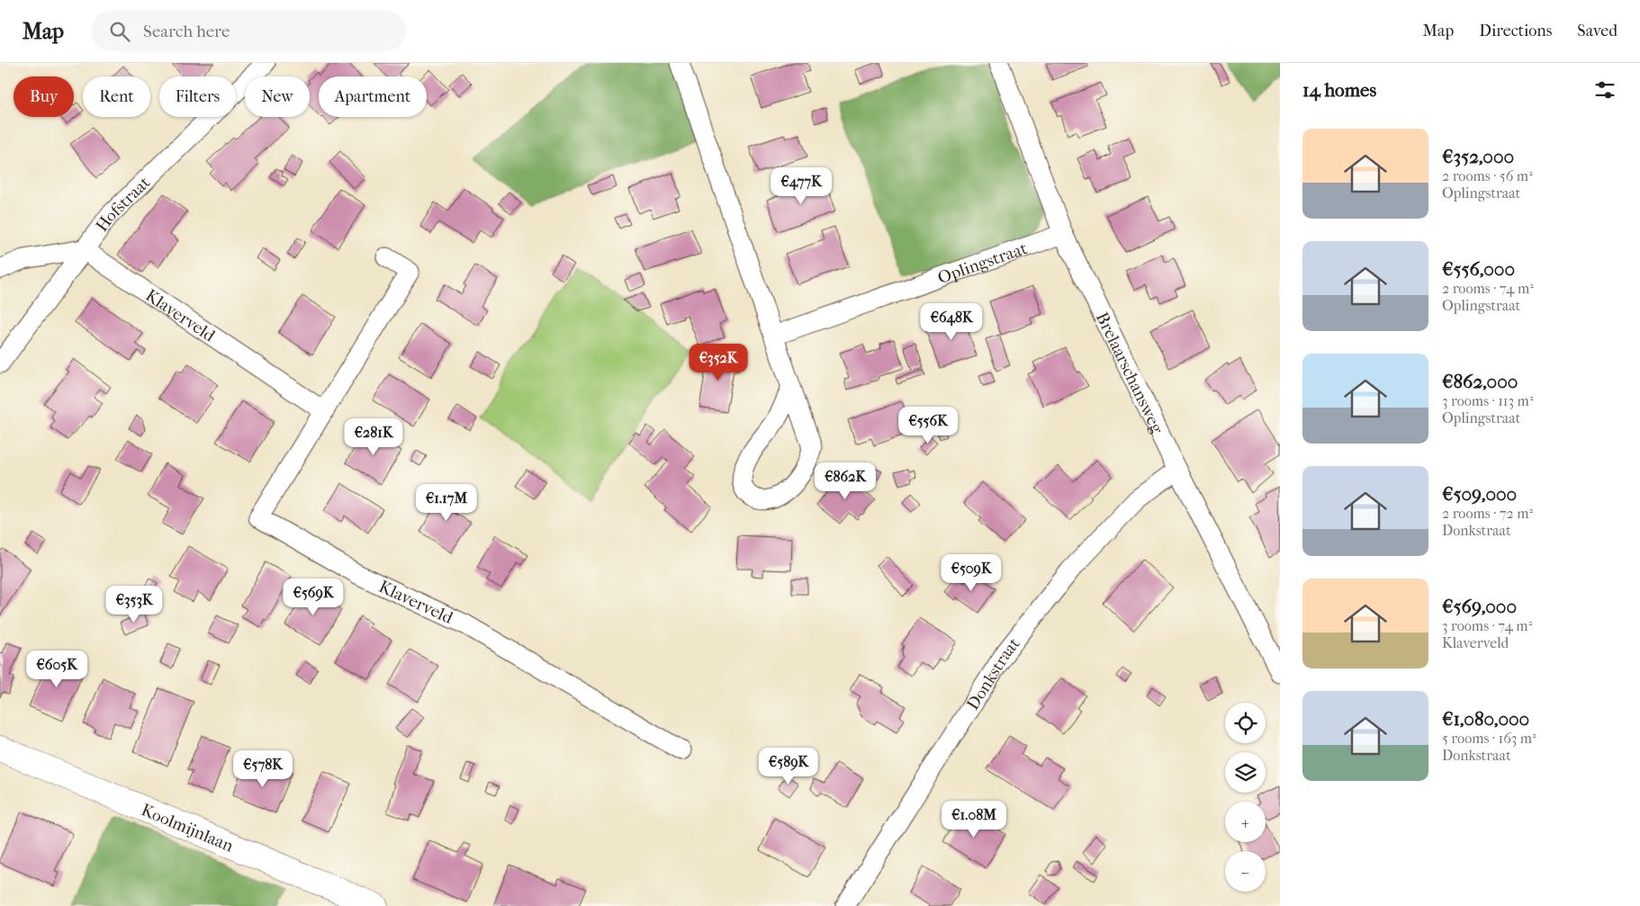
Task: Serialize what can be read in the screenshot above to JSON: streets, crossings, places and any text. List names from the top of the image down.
{
  "streets": {
    "street": [
      "Hofstraat",
      "Oplingstraat",
      "Klaverveld",
      "Brelaarschansweg",
      "Donkstraat",
      "Koolmijnlaan"
    ]
  },
  "crossings": [
    ["Hofstraat", "Klaverveld"],
    ["Oplingstraat", "Brelaarschansweg"],
    ["Brelaarschansweg", "Donkstraat"]
  ],
  "page": {
    "header": "Map",
    "search": "Search here",
    "nav": ["Map", "Directions", "Saved"],
    "heading": "14 homes",
    "chip": [
      "Buy",
      "Rent",
      "Filters",
      "New",
      "Apartment"
    ],
    "list": [
      {
        "name": "€352,000",
        "note": "2 rooms · 56 m² · Oplingstraat"
      },
      {
        "name": "€556,000",
        "note": "2 rooms · 74 m² · Oplingstraat"
      },
      {
        "name": "€862,000",
        "note": "3 rooms · 113 m² · Oplingstraat"
      },
      {
        "name": "€509,000",
        "note": "2 rooms · 72 m² · Donkstraat"
      },
      {
        "name": "€569,000",
        "note": "3 rooms · 74 m² · Klaverveld"
      },
      {
        "name": "€1,080,000",
        "note": "5 rooms · 163 m² · Donkstraat"
      }
    ],
    "price": [
      "€477K",
      "€648K",
      "€352K",
      "€556K",
      "€281K",
      "€862K",
      "€1.17M",
      "€509K",
      "€569K",
      "€353K",
      "€605K",
      "€589K",
      "€578K",
      "€1.08M"
    ],
    "map_buttons": ["+", "−"]
  }
}
